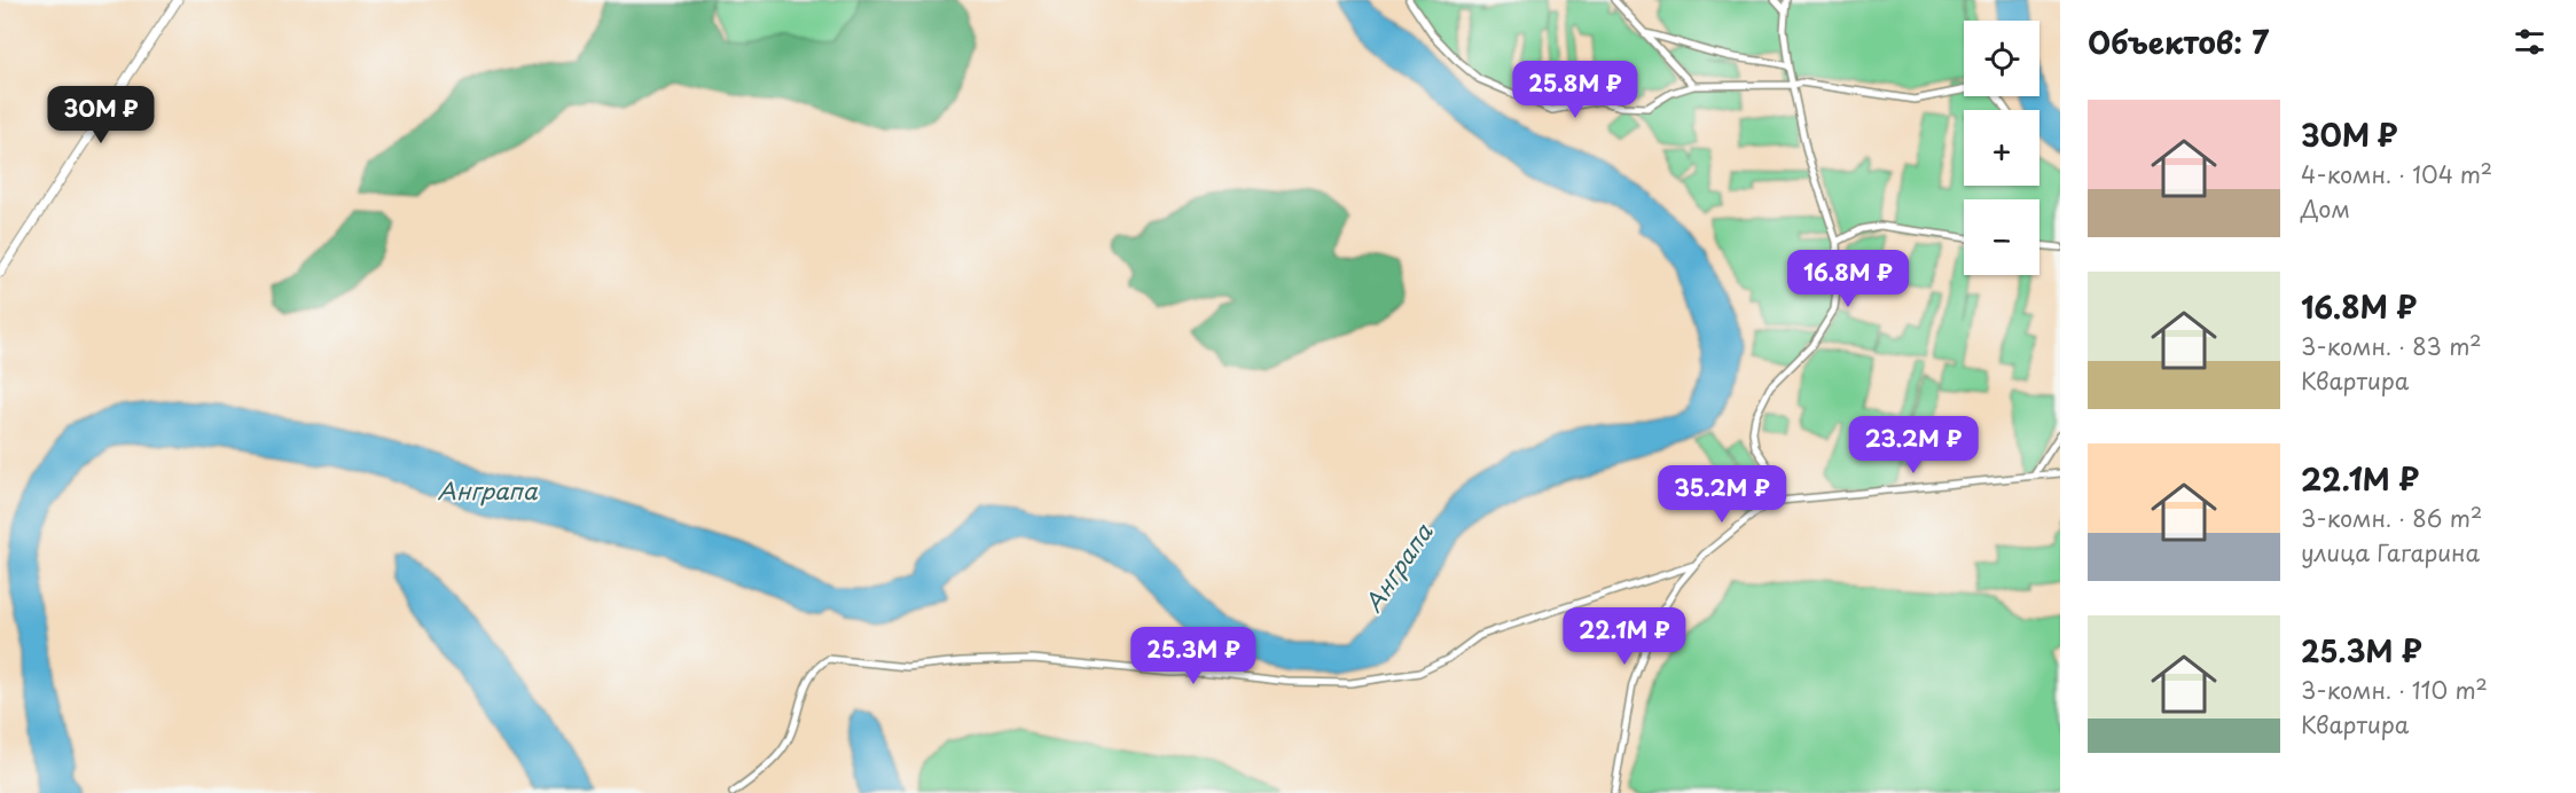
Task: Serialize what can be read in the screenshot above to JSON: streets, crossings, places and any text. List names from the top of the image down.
{
  "water": ["Анграпа"],
  "page": {
    "heading": "Объектов: 7",
    "map_buttons": ["+", "−"],
    "price": [
      "25.8M ₽",
      "30M ₽",
      "16.8M ₽",
      "23.2M ₽",
      "35.2M ₽",
      "22.1M ₽",
      "25.3M ₽"
    ],
    "list": [
      {
        "name": "30M ₽",
        "note": "4-комн. · 104 m² · Дом"
      },
      {
        "name": "16.8M ₽",
        "note": "3-комн. · 83 m² · Квартира"
      },
      {
        "name": "22.1M ₽",
        "note": "3-комн. · 86 m² · улица Гагарина"
      },
      {
        "name": "25.3M ₽",
        "note": "3-комн. · 110 m² · Квартира"
      }
    ]
  }
}
